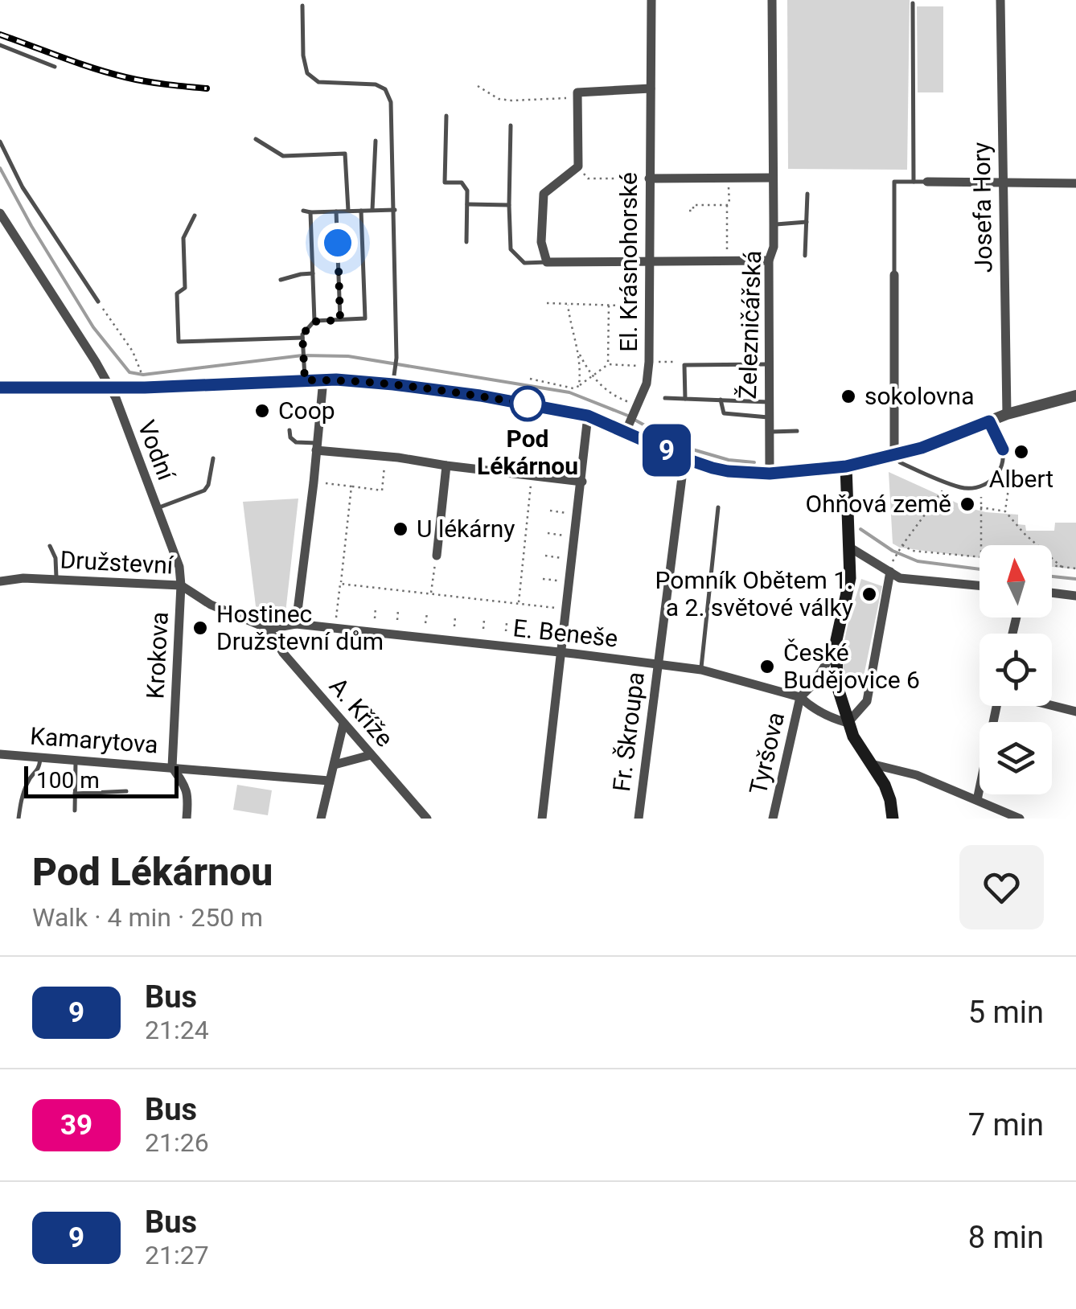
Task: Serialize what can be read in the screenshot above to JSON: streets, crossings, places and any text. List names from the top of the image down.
{
  "streets": {
    "street": [
      "Josefa Hory",
      "El. Krásnohorské",
      "Železničářská",
      "Vodní",
      "Družstevní",
      "E. Beneše",
      "Krokova",
      "A. Kříže",
      "Fr. Škroupa",
      "Kamarytova",
      "Tyršova"
    ]
  },
  "crossings": [
    ["Vodní", "Družstevní"],
    ["Vodní", "Krokova"],
    ["Družstevní", "E. Beneše"],
    ["Družstevní", "Krokova"],
    ["Družstevní", "A. Kříže"],
    ["E. Beneše", "A. Kříže"],
    ["E. Beneše", "Fr. Škroupa"],
    ["E. Beneše", "Tyršova"],
    ["Krokova", "Kamarytova"]
  ],
  "places": [
    "sokolovna",
    "Pod Lékárnou",
    "Coop",
    "Albert",
    "Ohňová země",
    "U lékárny",
    "Pomník Obětem 1. a 2. světové války",
    "Hostinec Družstevní dům",
    "České Budějovice 6"
  ],
  "lines": ["bus line 9"],
  "scale_bar": "100 m",
  "north": "top",
  "page": {
    "on_map": "9",
    "scale": "100 m",
    "heading": ["Pod Lékárnou", "Walk · 4 min · 250 m"],
    "list": [
      {
        "mark": "9",
        "name": "Bus",
        "note": "21:24",
        "value": "5 min"
      },
      {
        "mark": "39",
        "name": "Bus",
        "note": "21:26",
        "value": "7 min"
      },
      {
        "mark": "9",
        "name": "Bus",
        "note": "21:27",
        "value": "8 min"
      }
    ]
  }
}
